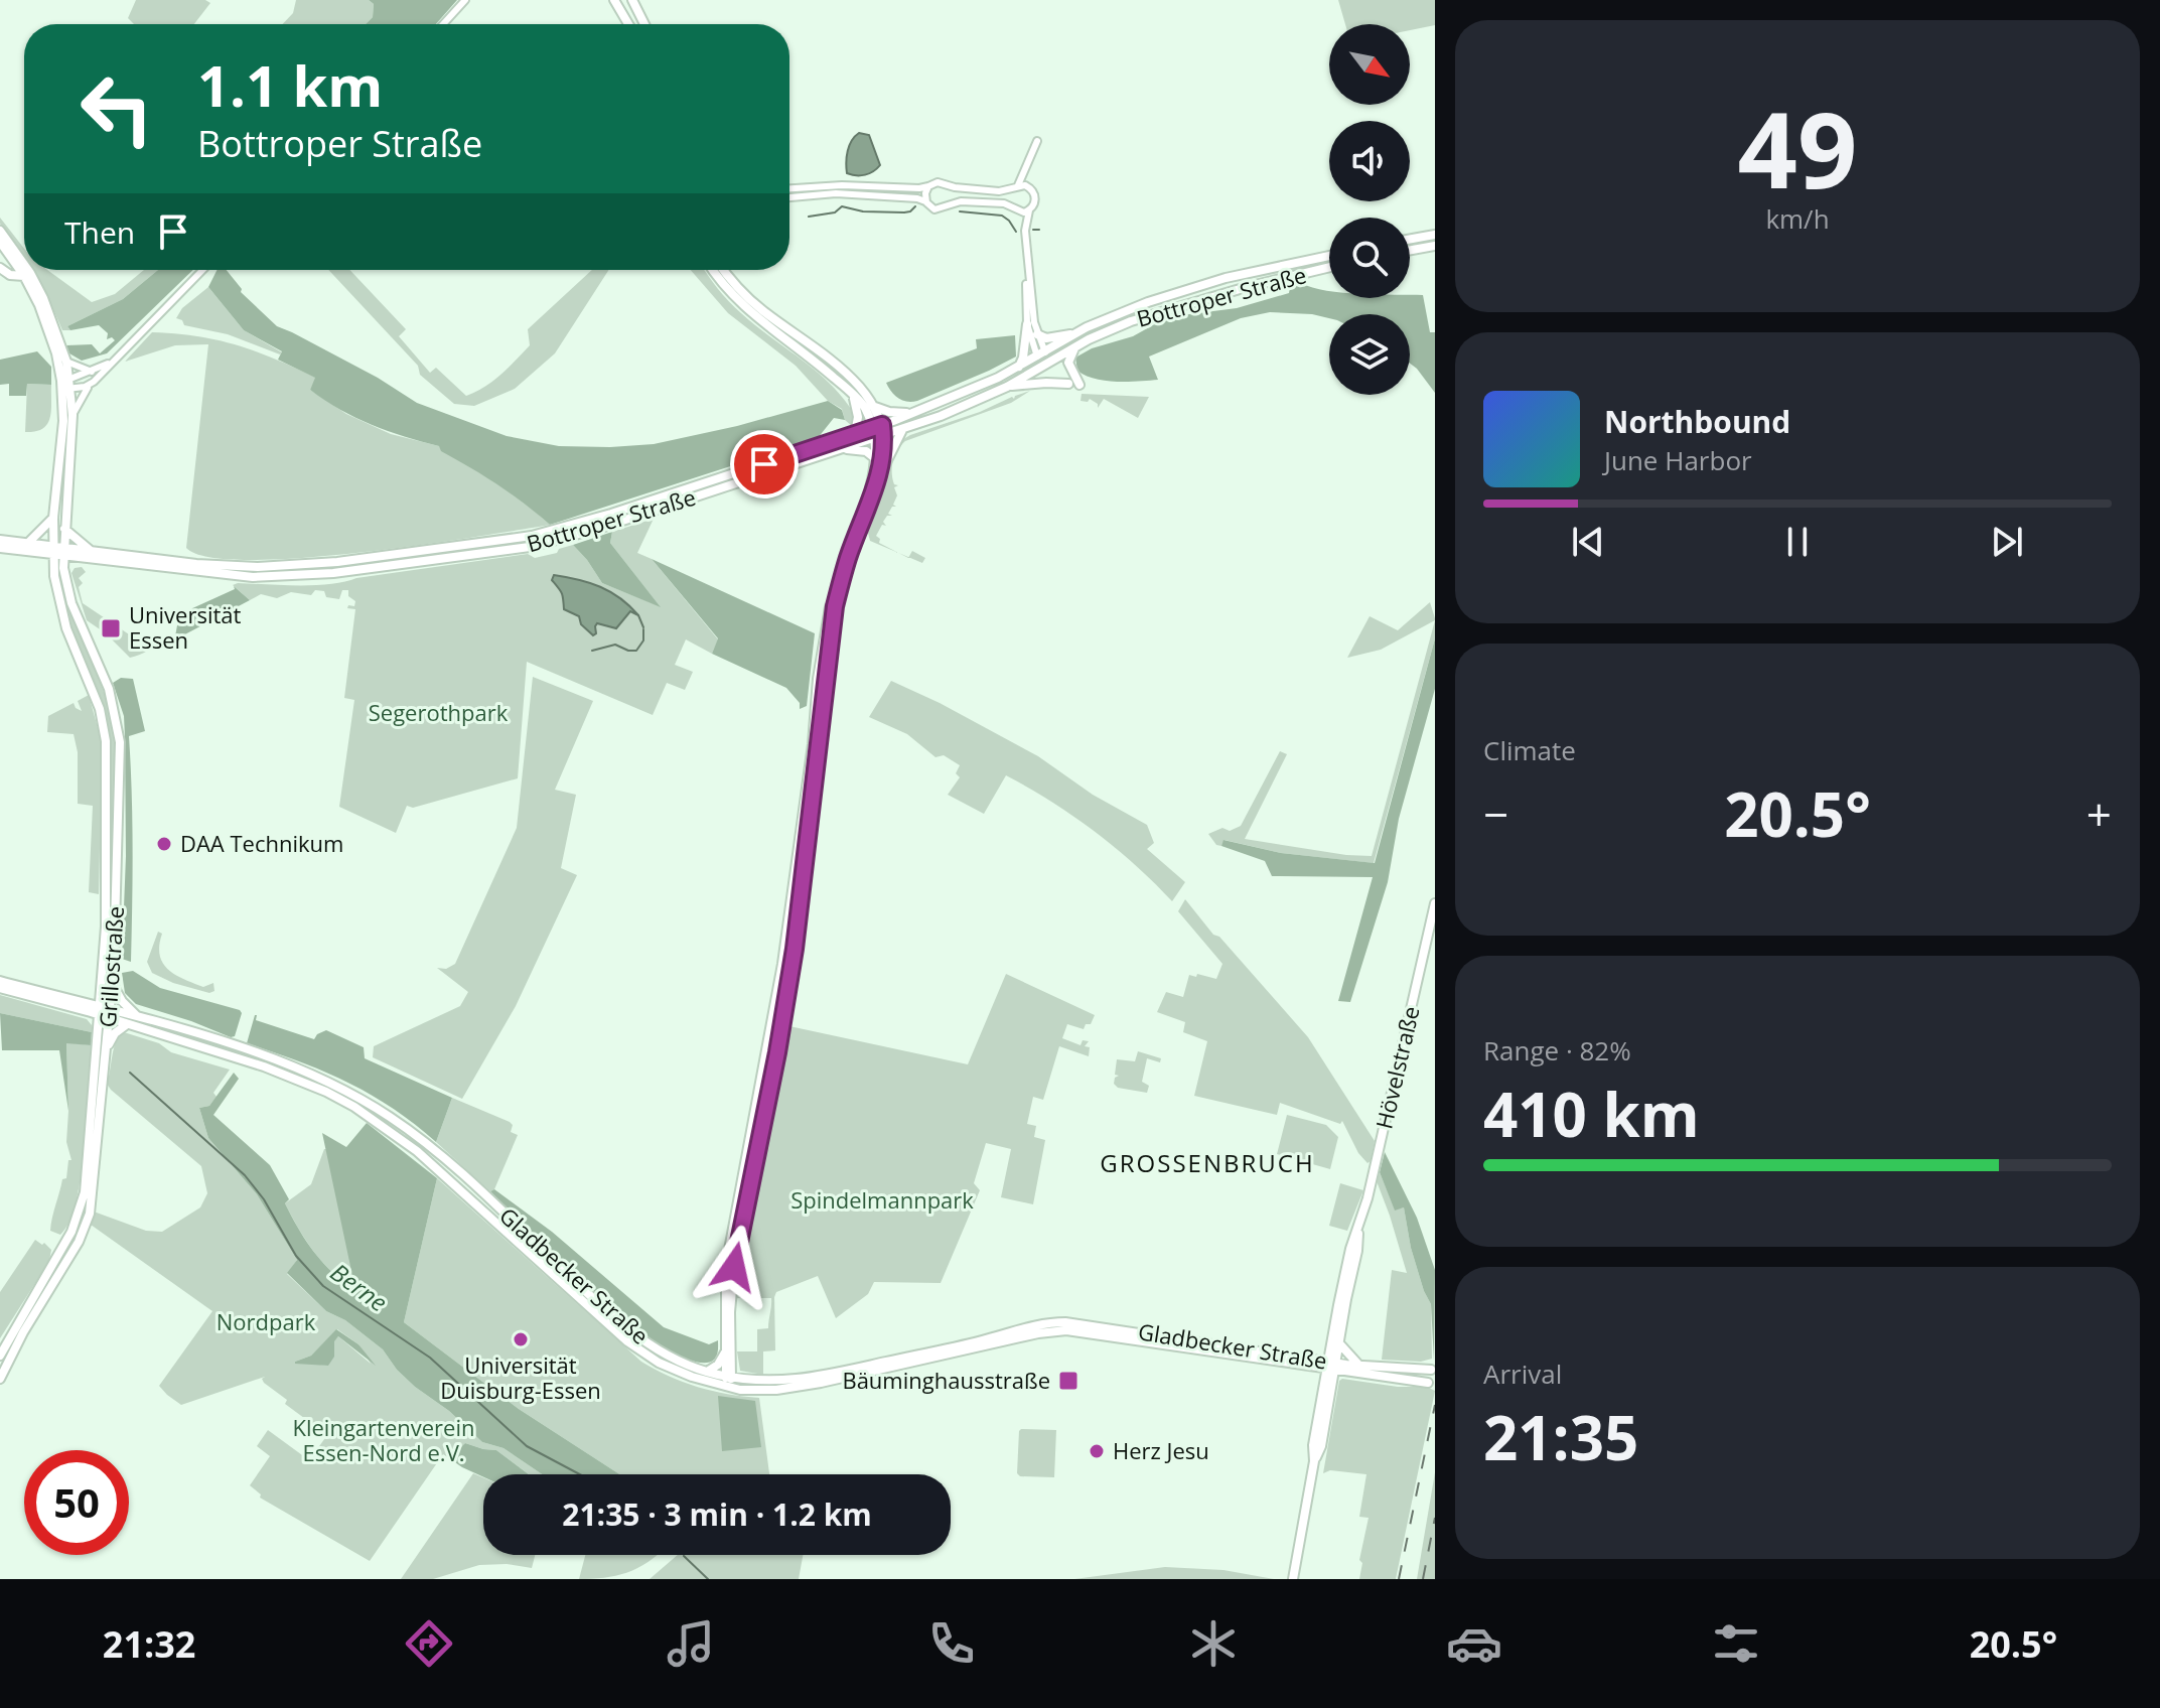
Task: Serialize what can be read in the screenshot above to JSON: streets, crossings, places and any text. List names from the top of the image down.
{
  "streets": {
    "main road": [
      "Bottroper Straße",
      "Grillostraße",
      "Hövelstraße",
      "Gladbecker Straße"
    ]
  },
  "crossings": [
    ["Grillostraße", "Gladbecker Straße"],
    ["Hövelstraße", "Gladbecker Straße"]
  ],
  "districts": ["GROSSENBRUCH"],
  "water": ["Berne"],
  "parks": [
    "Segerothpark",
    "Spindelmannpark",
    "Nordpark",
    "Kleingartenverein Essen-Nord e.V."
  ],
  "places": {
    "transit": ["Universität Essen", "Bäuminghausstraße"],
    "other": ["DAA Technikum", "Universität Duisburg-Essen", "Herz Jesu"]
  },
  "north": "bottom right",
  "page": {
    "tile": [
      ["49", "km/h"],
      "Climate",
      ["Range · 82%", "410 km"],
      ["Arrival", "21:35"]
    ],
    "turn": ["1.1 km", "Bottroper Straße"],
    "then": "Then",
    "song": ["Northbound", "June Harbor"],
    "heat": ["−", "20.5°", "+"],
    "limit": "50",
    "trip": "21:35 · 3 min · 1.2 km",
    "tabs": ["21:32", "20.5°"]
  }
}
